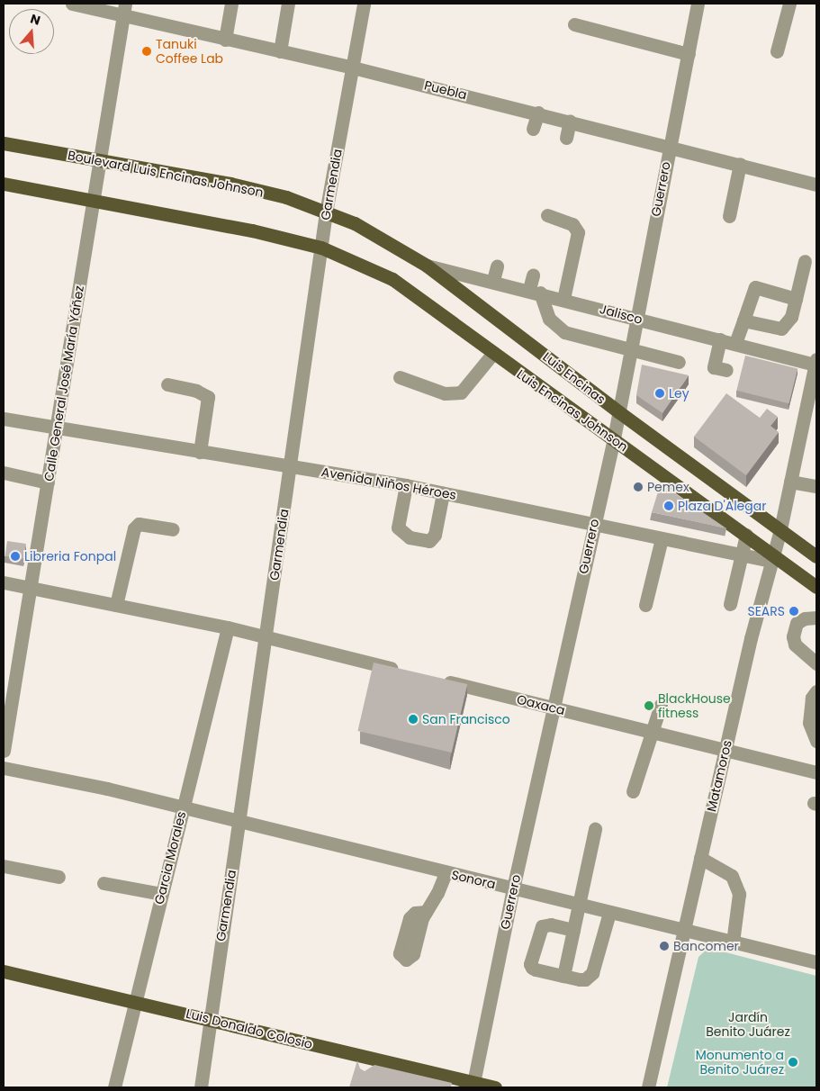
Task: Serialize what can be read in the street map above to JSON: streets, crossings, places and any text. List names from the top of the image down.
{
  "streets": {
    "main road": [
      "Boulevard Luis Encinas Johnson",
      "Luis Encinas",
      "Luis Encinas Johnson",
      "Luis Donaldo Colosio"
    ],
    "street": [
      "Puebla",
      "Garmendia",
      "Guerrero",
      "Jalisco",
      "Calle General José María Yáñez",
      "Avenida Niños Héroes",
      "Oaxaca",
      "Matamoros",
      "Garcia Morales",
      "Sonora"
    ]
  },
  "crossings": [
    ["Puebla", "Garmendia"],
    ["Puebla", "Guerrero"],
    ["Puebla", "Calle General José María Yáñez"],
    ["Boulevard Luis Encinas Johnson", "Garmendia"],
    ["Boulevard Luis Encinas Johnson", "Luis Encinas"],
    ["Boulevard Luis Encinas Johnson", "Calle General José María Yáñez"],
    ["Garmendia", "Luis Encinas"],
    ["Garmendia", "Luis Encinas Johnson"],
    ["Garmendia", "Avenida Niños Héroes"],
    ["Garmendia", "Sonora"],
    ["Garmendia", "Luis Donaldo Colosio"],
    ["Guerrero", "Jalisco"],
    ["Guerrero", "Luis Encinas"],
    ["Guerrero", "Luis Encinas Johnson"],
    ["Guerrero", "Avenida Niños Héroes"],
    ["Guerrero", "Oaxaca"],
    ["Guerrero", "Sonora"],
    ["Guerrero", "Luis Donaldo Colosio"],
    ["Jalisco", "Luis Encinas"],
    ["Jalisco", "Matamoros"],
    ["Luis Encinas", "Matamoros"],
    ["Calle General José María Yáñez", "Avenida Niños Héroes"],
    ["Luis Encinas Johnson", "Avenida Niños Héroes"],
    ["Luis Encinas Johnson", "Matamoros"],
    ["Avenida Niños Héroes", "Matamoros"],
    ["Oaxaca", "Matamoros"],
    ["Matamoros", "Sonora"],
    ["Garcia Morales", "Sonora"],
    ["Garcia Morales", "Luis Donaldo Colosio"]
  ],
  "parks": ["Jardín Benito Juárez"],
  "places": [
    "Tanuki Coffee Lab",
    "Ley",
    "Pemex",
    "Plaza D'Alegar",
    "Libreria Fonpal",
    "SEARS",
    "BlackHouse fitness",
    "San Francisco",
    "Bancomer",
    "Monumento a Benito Juárez"
  ],
  "north": "top"
}
